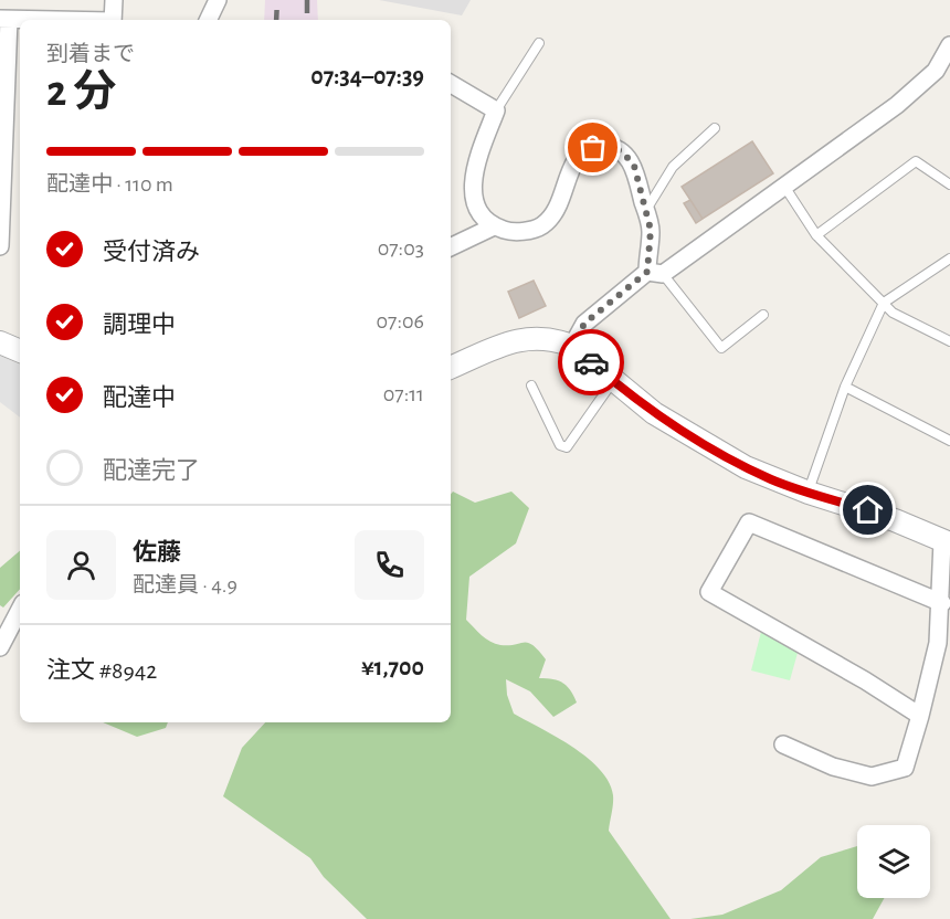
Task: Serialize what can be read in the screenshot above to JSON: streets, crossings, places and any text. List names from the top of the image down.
{
  "page": {
    "heading": ["2 分", "到着まで", "07:34–07:39"],
    "panel": [
      "佐藤",
      "配達員 · 4.9",
      "注文 #8942",
      "¥1,700"
    ],
    "bar": "配達中 · 110 m",
    "list": [
      ["受付済み", "07:03"],
      ["調理中", "07:06"],
      ["配達中", "07:11"],
      "配達完了"
    ]
  }
}
